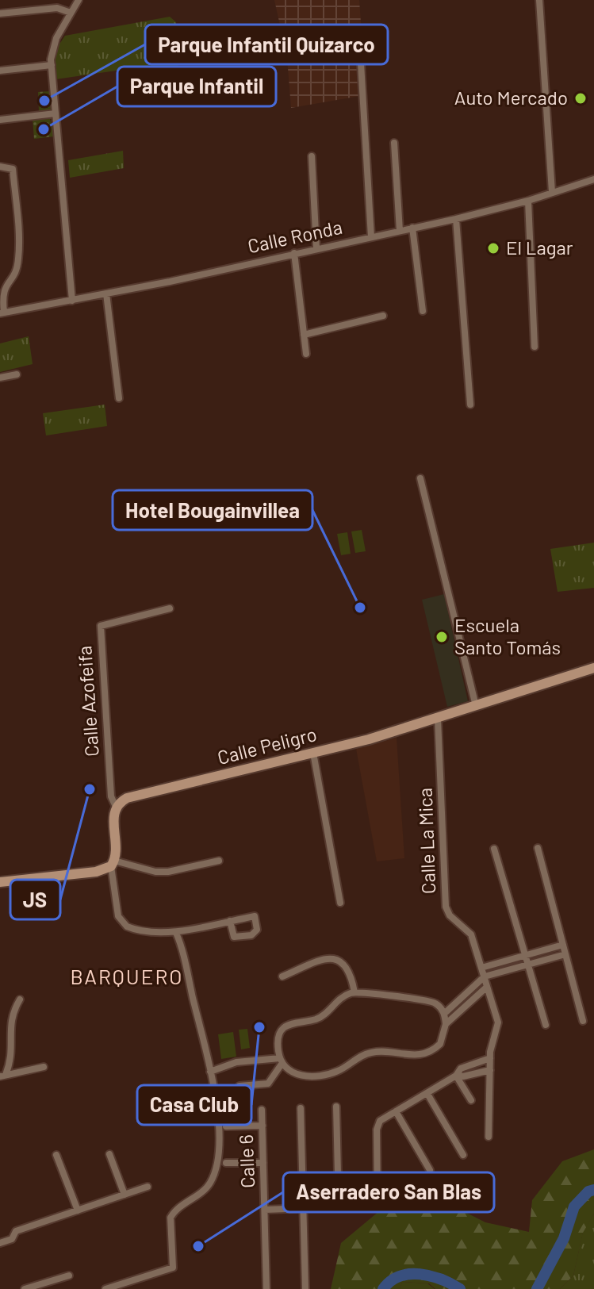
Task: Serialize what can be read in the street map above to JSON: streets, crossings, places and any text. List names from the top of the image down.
{
  "streets": {
    "main road": ["Calle Peligro"],
    "street": [
      "Calle Ronda",
      "Calle Azofeifa",
      "Calle La Mica",
      "Calle 6"
    ]
  },
  "crossings": [
    ["Calle Azofeifa", "Calle Peligro"],
    ["Calle Peligro", "Calle La Mica"]
  ],
  "districts": ["BARQUERO"],
  "places": [
    "Auto Mercado",
    "Parque Infantil Quizarco",
    "Parque Infantil",
    "El Lagar",
    "Hotel Bougainvillea",
    "Escuela Santo Tomás",
    "JS",
    "Casa Club",
    "Aserradero San Blas"
  ]
}
